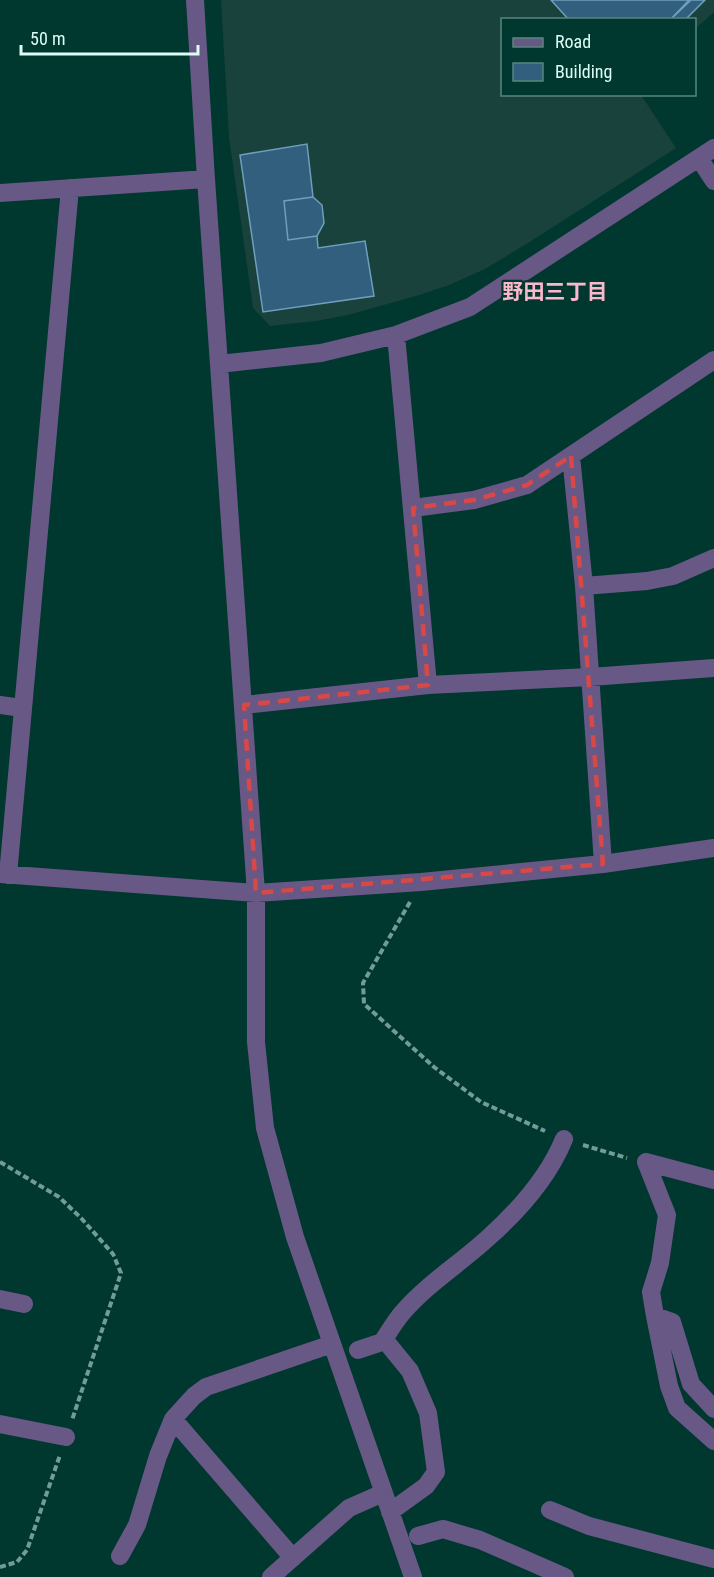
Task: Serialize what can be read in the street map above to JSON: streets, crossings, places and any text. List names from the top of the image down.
{
  "districts": ["野田三丁目"],
  "legend": ["Road", "Building"],
  "scale_bar": "50 m"
}
